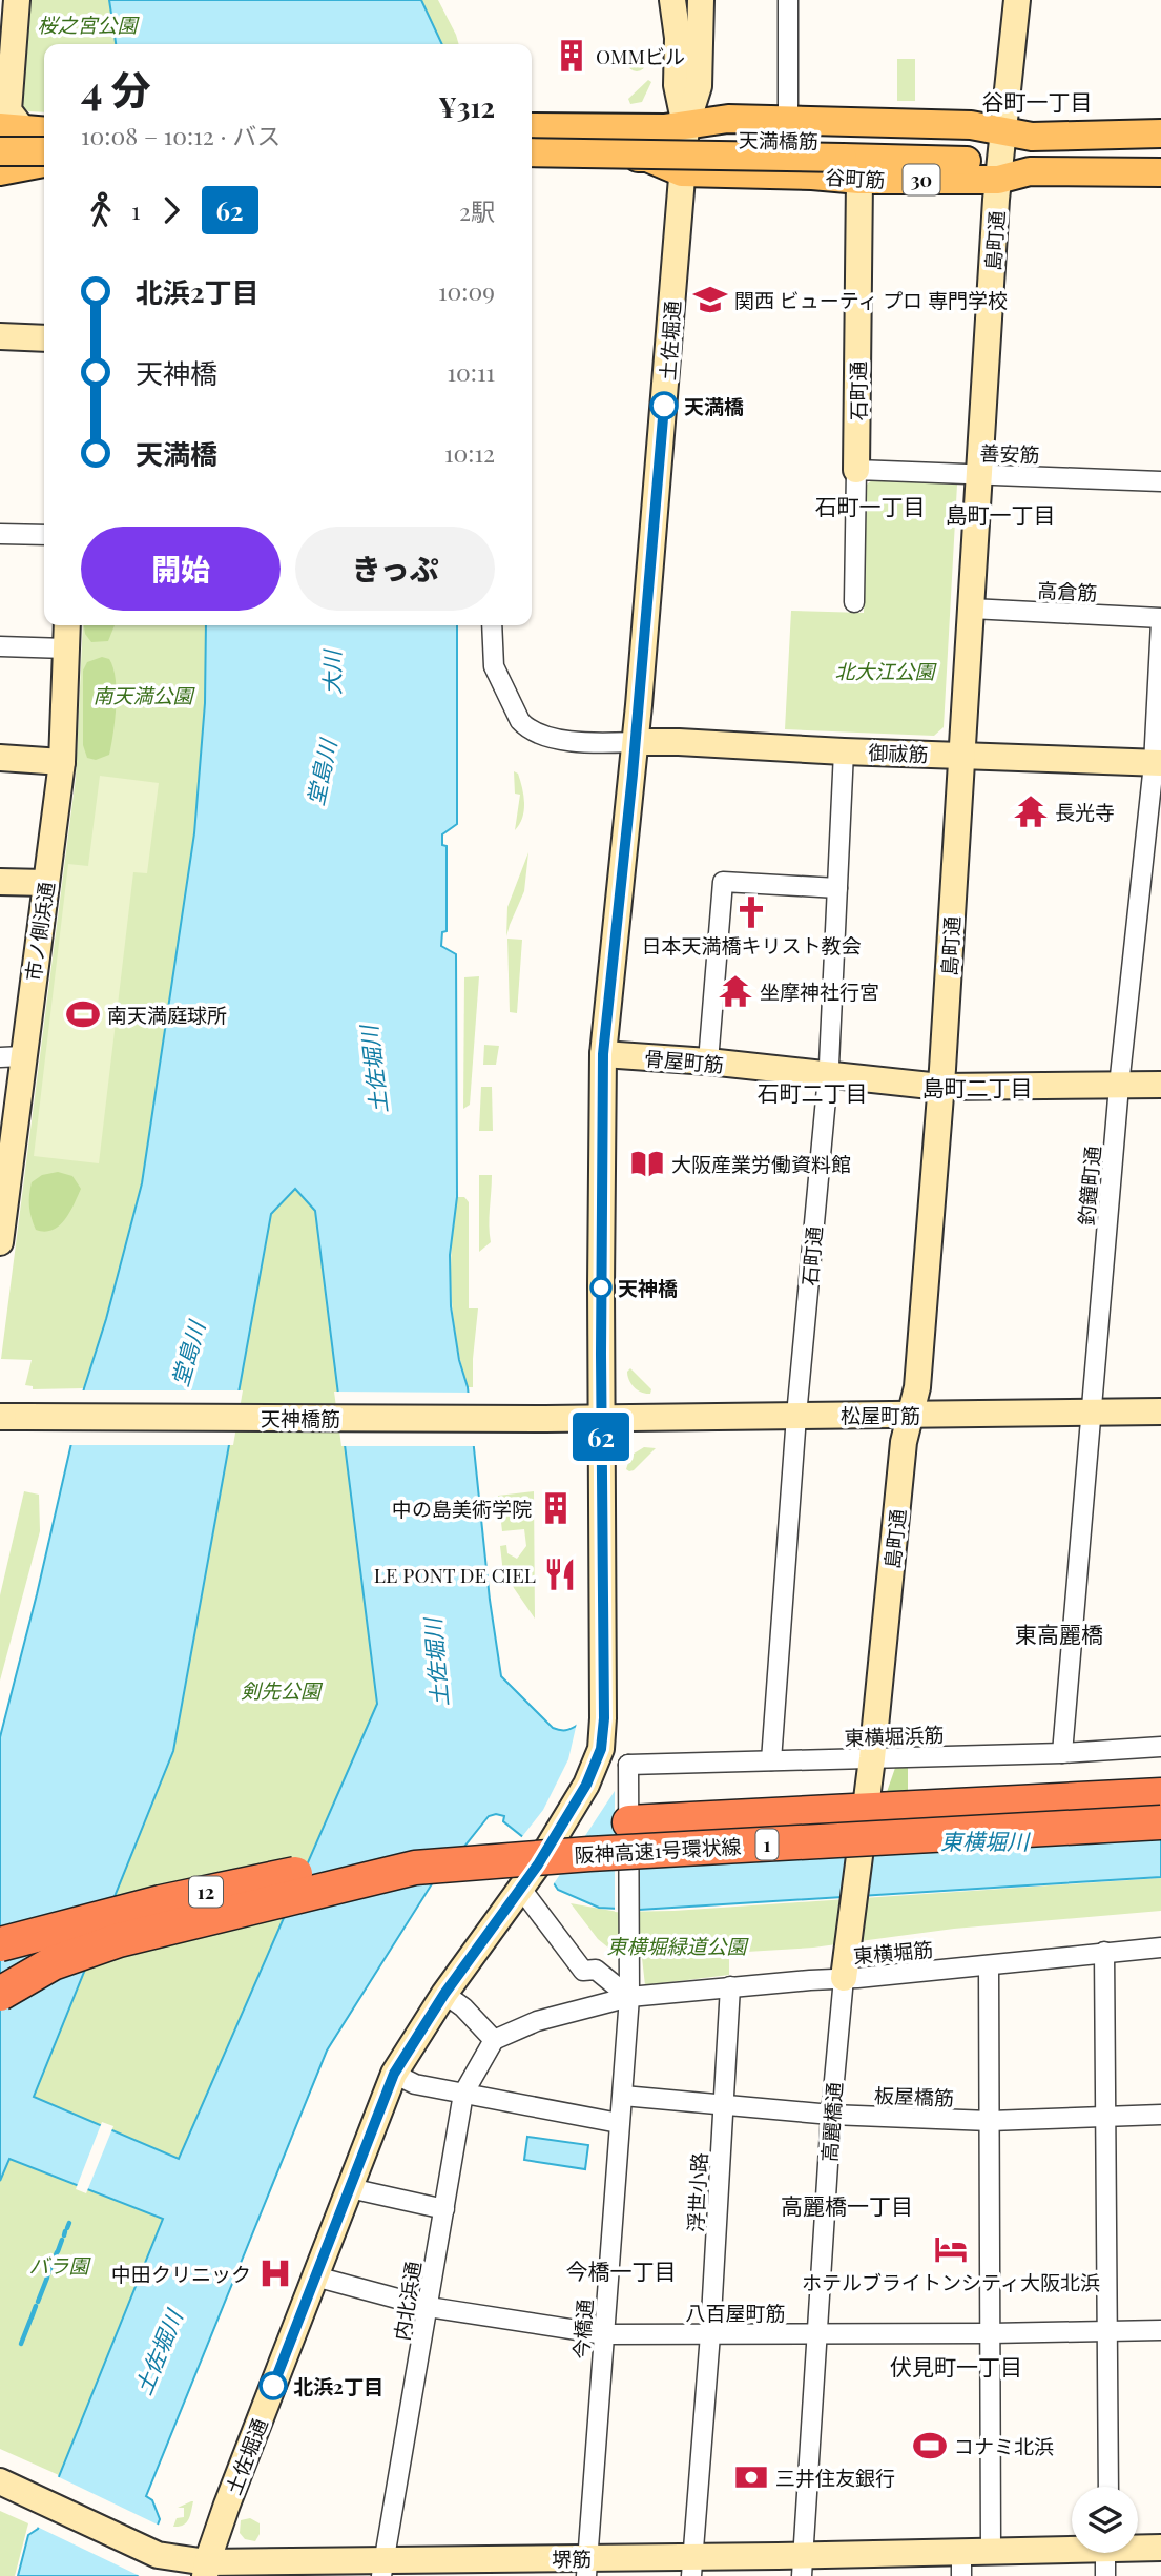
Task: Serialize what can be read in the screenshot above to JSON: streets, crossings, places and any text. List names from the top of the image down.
{
  "streets": {
    "highway": ["1", "阪神高速1号環状線", "12"],
    "main road": ["天満橋筋", "谷町筋", "30"],
    "street": [
      "島町通",
      "土佐堀通",
      "石町通",
      "善安筋",
      "高倉筋",
      "御祓筋",
      "市ノ側浜通",
      "骨屋町筋",
      "釣鐘町通",
      "松屋町筋",
      "天神橋筋",
      "東横堀浜筋",
      "東横堀筋",
      "板屋橋筋",
      "高麗橋通",
      "浮世小路",
      "内北浜通",
      "八百屋町筋",
      "今橋通",
      "堺筋"
    ]
  },
  "crossings": [
    ["天満橋筋", "谷町筋"],
    ["天満橋筋", "30"],
    ["天満橋筋", "島町通"],
    ["天満橋筋", "土佐堀通"],
    ["天満橋筋", "石町通"],
    ["谷町筋", "土佐堀通"],
    ["谷町筋", "石町通"],
    ["30", "島町通"],
    ["30", "土佐堀通"],
    ["島町通", "善安筋"],
    ["島町通", "高倉筋"],
    ["島町通", "御祓筋"],
    ["島町通", "骨屋町筋"],
    ["島町通", "松屋町筋"],
    ["島町通", "東横堀浜筋"],
    ["島町通", "高麗橋通"],
    ["土佐堀通", "御祓筋"],
    ["土佐堀通", "骨屋町筋"],
    ["土佐堀通", "松屋町筋"],
    ["土佐堀通", "天神橋筋"],
    ["土佐堀通", "八百屋町筋"],
    ["土佐堀通", "堺筋"],
    ["石町通", "善安筋"],
    ["石町通", "御祓筋"],
    ["石町通", "骨屋町筋"],
    ["石町通", "松屋町筋"],
    ["石町通", "東横堀浜筋"],
    ["高倉筋", "釣鐘町通"],
    ["御祓筋", "釣鐘町通"],
    ["骨屋町筋", "釣鐘町通"],
    ["釣鐘町通", "松屋町筋"],
    ["釣鐘町通", "東横堀浜筋"],
    ["松屋町筋", "天神橋筋"],
    ["東横堀浜筋", "高麗橋通"],
    ["阪神高速1号環状線", "12"],
    ["東横堀筋", "高麗橋通"],
    ["東横堀筋", "浮世小路"],
    ["東横堀筋", "内北浜通"],
    ["東横堀筋", "今橋通"],
    ["板屋橋筋", "高麗橋通"],
    ["板屋橋筋", "浮世小路"],
    ["板屋橋筋", "今橋通"],
    ["高麗橋通", "八百屋町筋"],
    ["高麗橋通", "堺筋"],
    ["浮世小路", "八百屋町筋"],
    ["浮世小路", "堺筋"],
    ["内北浜通", "八百屋町筋"],
    ["内北浜通", "堺筋"],
    ["八百屋町筋", "今橋通"],
    ["今橋通", "堺筋"]
  ],
  "districts": [
    "谷町一丁目",
    "石町一丁目",
    "島町一丁目",
    "島町二丁目",
    "石町二丁目",
    "東高麗橋",
    "高麗橋一丁目",
    "今橋一丁目",
    "伏見町一丁目"
  ],
  "water": [
    "大川",
    "堂島川",
    "土佐堀川",
    "東横堀川"
  ],
  "parks": [
    "桜之宮公園",
    "北大江公園",
    "南天満公園",
    "剣先公園",
    "東横堀緑道公園",
    "バラ園"
  ],
  "places": {
    "building": ["OMMビル", "中の島美術学院"],
    "school or university": ["関西 ビューティ プロ 専門学校"],
    "other": ["天満橋", "天神橋", "北浜2丁目"],
    "temple": ["長光寺", "坐摩神社行宮"],
    "church": ["日本天満橋キリスト教会"],
    "sports": ["南天満庭球所", "コナミ北浜"],
    "library": ["大阪産業労働資料館"],
    "restaurant": ["LE PONT DE CIEL"],
    "hotel": ["ホテルブライトンシティ大阪北浜"],
    "hospital": ["中田クリニック"],
    "bank": ["三井住友銀行"]
  },
  "lines": ["bus line 62"],
  "page": {
    "on_map": "62",
    "heading": ["4 分", "10:08 – 10:12 · バス", "¥312"],
    "legs": ["1", "62", "2駅"],
    "list": [
      {
        "name": "北浜2丁目",
        "value": "10:09"
      },
      {
        "name": "天神橋",
        "value": "10:11"
      },
      {
        "name": "天満橋",
        "value": "10:12"
      }
    ],
    "buttons": ["開始", "きっぷ"]
  }
}
